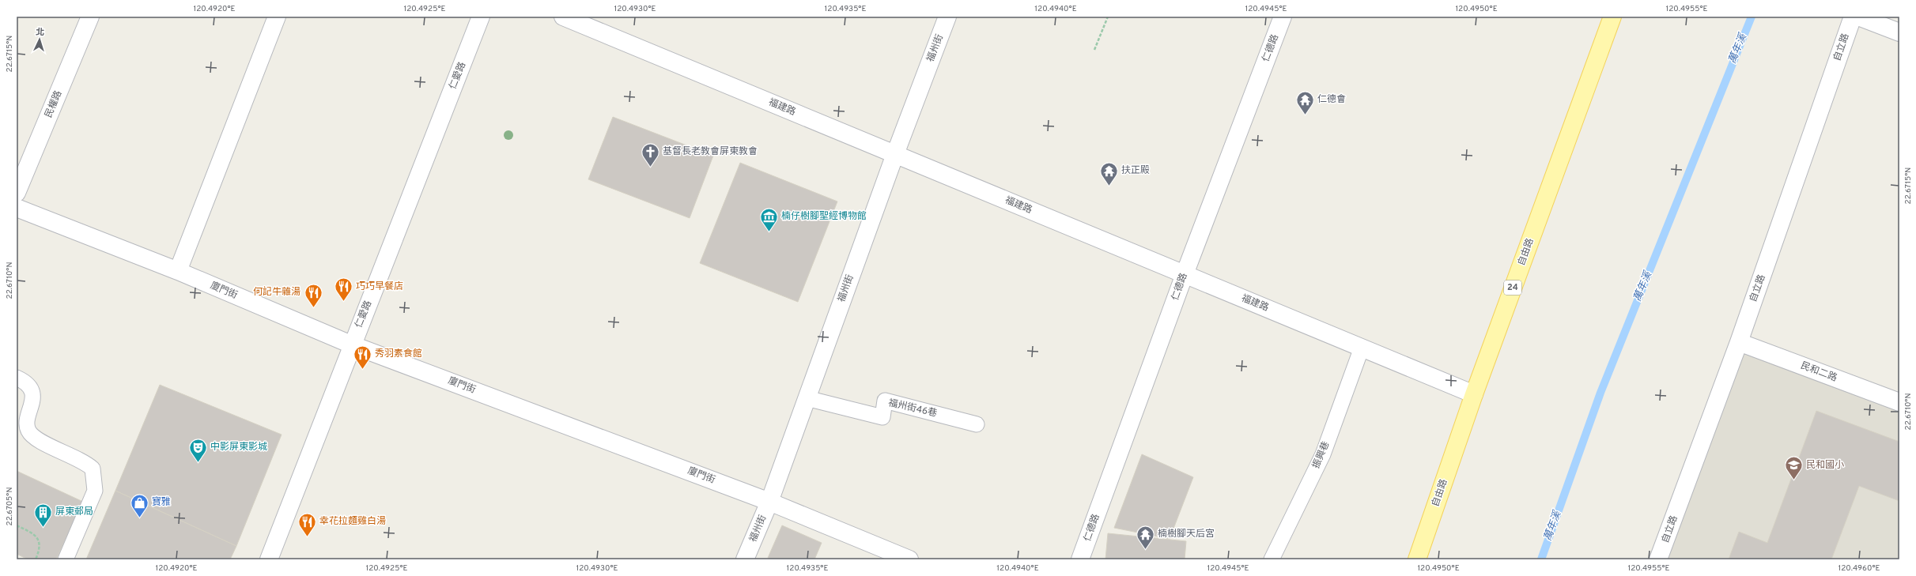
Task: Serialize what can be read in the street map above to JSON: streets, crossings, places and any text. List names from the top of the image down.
{
  "streets": {
    "main road": ["自由路", "24"],
    "street": [
      "自立路",
      "福州街",
      "仁德路",
      "仁愛路",
      "民權路",
      "福建路",
      "廈門街",
      "民和二路"
    ],
    "lane": ["福州街46巷", "振興巷"]
  },
  "crossings": [
    ["自立路", "民和二路"],
    ["福州街", "福建路"],
    ["福州街", "廈門街"],
    ["福州街", "福州街46巷"],
    ["仁德路", "福建路"],
    ["仁愛路", "廈門街"],
    ["福建路", "自由路"],
    ["福建路", "振興巷"]
  ],
  "water": ["萬年溪"],
  "places": {
    "temple": ["仁德會", "扶正殿", "楠樹腳天后宮"],
    "church": ["基督長老教會屏東教會"],
    "museum": ["楠仔樹腳聖經博物館"],
    "restaurant": [
      "巧巧早餐店",
      "何記牛雜湯",
      "秀羽素食館",
      "幸花拉麵雞白湯"
    ],
    "theatre": ["中影屏東影城"],
    "school or university": ["民和國小"],
    "shop": ["寶雅"],
    "building": ["屏東郵局"]
  },
  "north": "top",
  "coordinates": [
    "120.4920°E",
    "120.4925°E",
    "120.4930°E",
    "120.4935°E",
    "120.4940°E",
    "120.4945°E",
    "120.4950°E",
    "120.4955°E",
    "22.6715°N",
    "22.6710°N",
    "22.6705°N",
    "120.4960°E"
  ]
}
